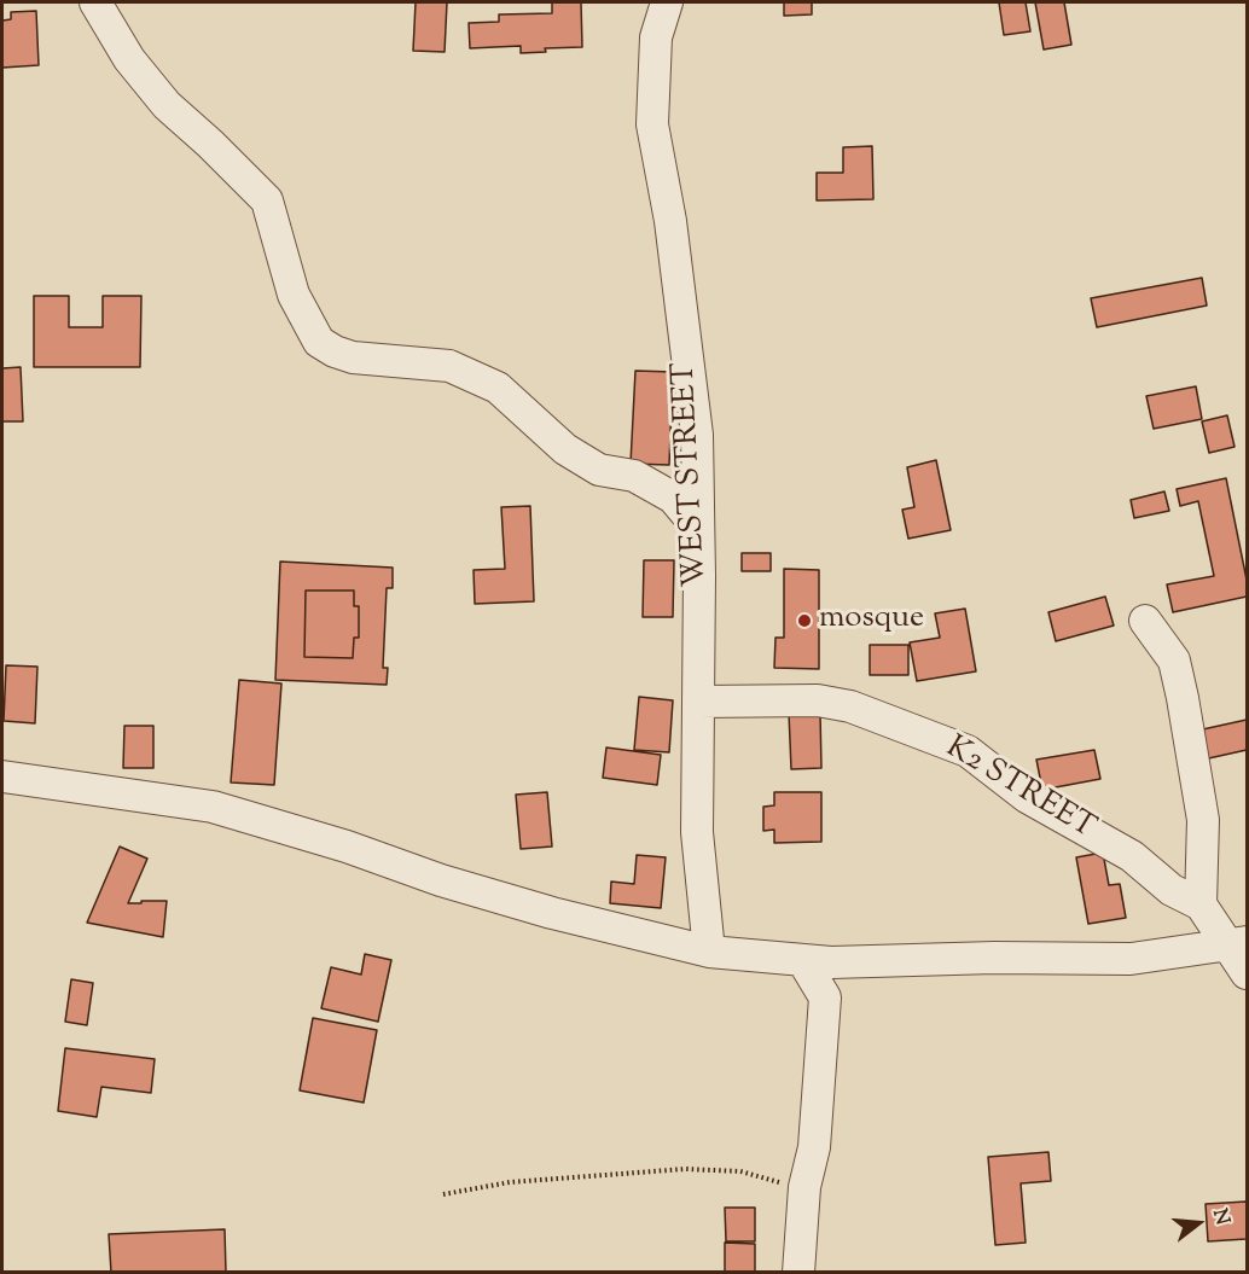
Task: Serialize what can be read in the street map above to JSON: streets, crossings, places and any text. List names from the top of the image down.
{
  "streets": {
    "street": ["WEST STREET", "K2 STREET"]
  },
  "crossings": [
    ["WEST STREET", "K2 STREET"]
  ],
  "places": ["mosque"],
  "north": "right"
}
